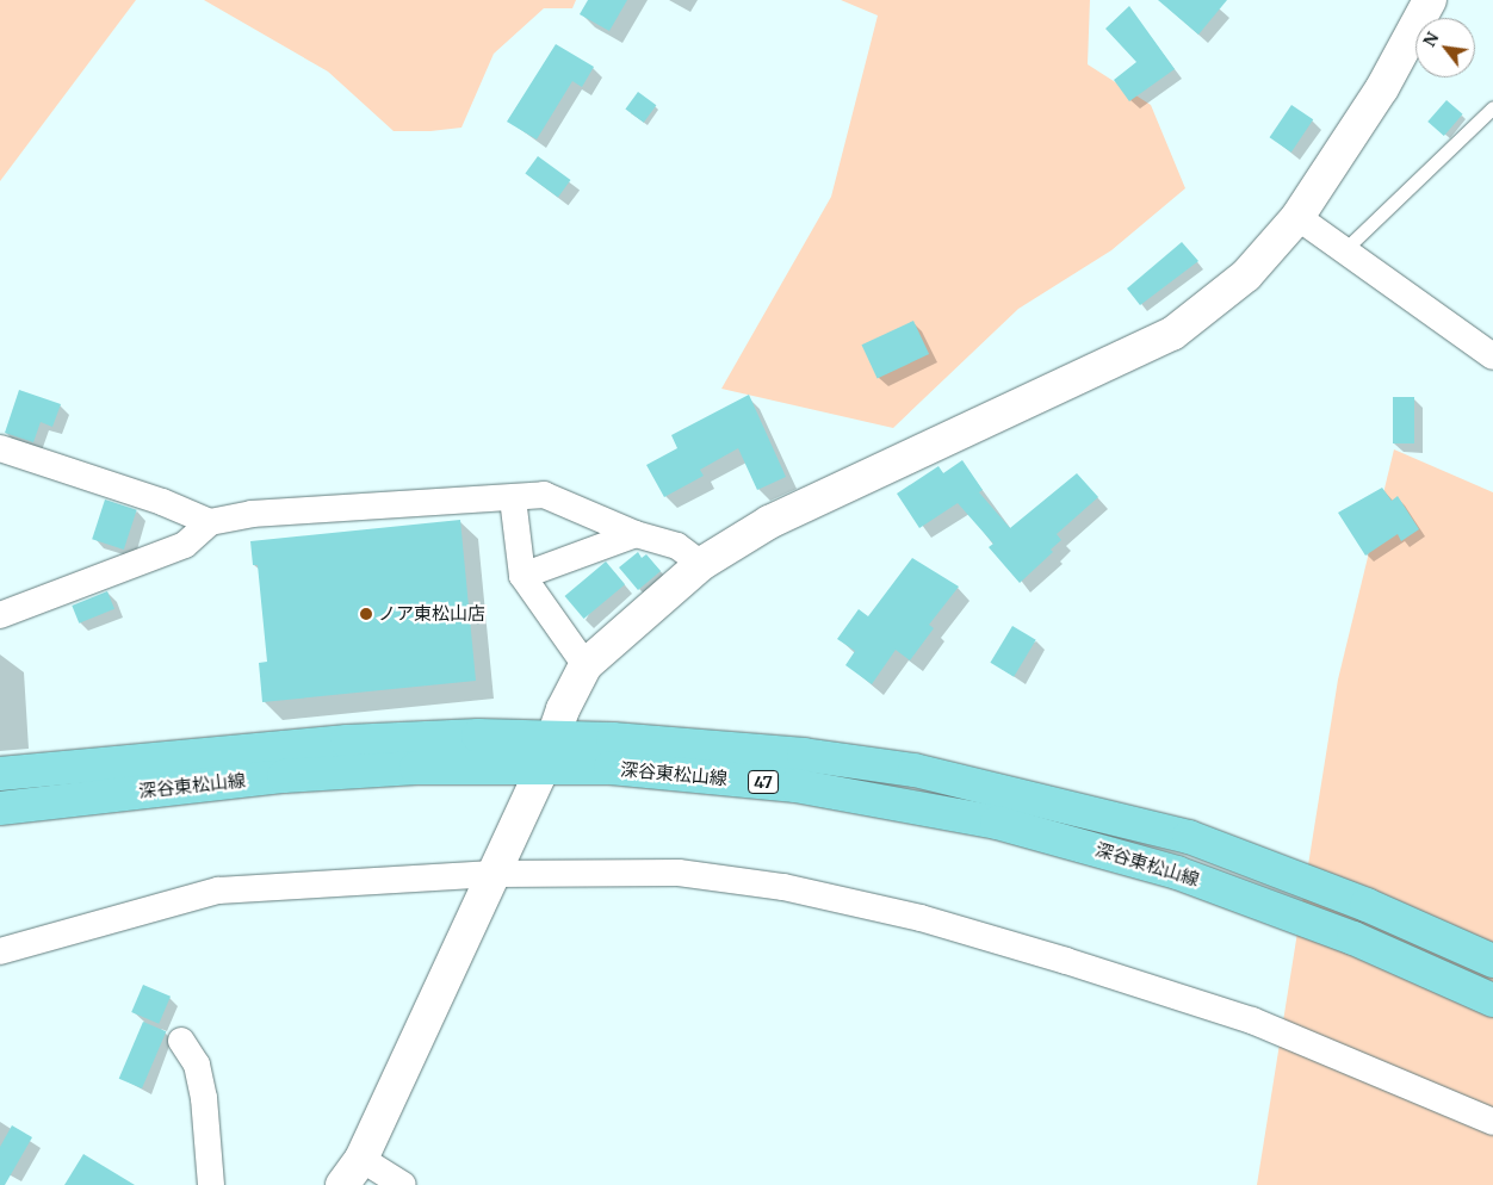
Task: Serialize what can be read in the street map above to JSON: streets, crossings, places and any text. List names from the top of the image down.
{
  "streets": {
    "main road": ["深谷東松山線", "47"]
  },
  "places": ["ノア東松山店"],
  "north": "top left"
}
